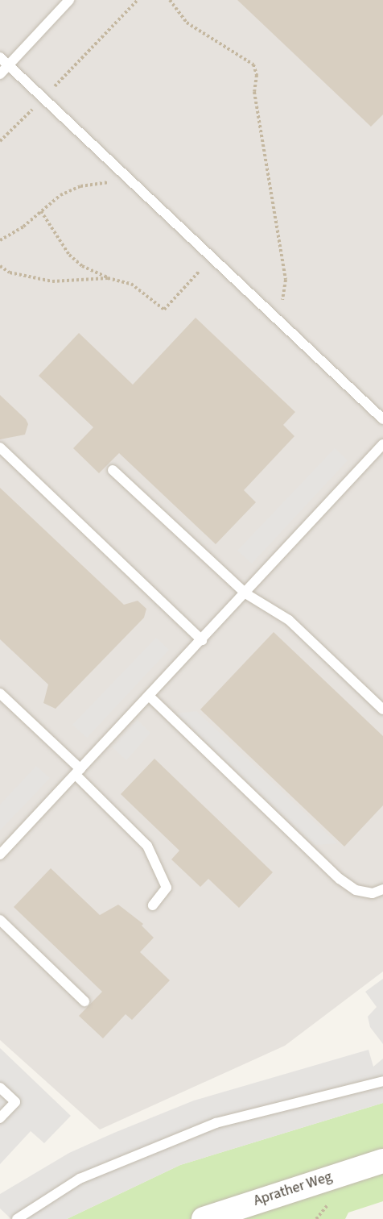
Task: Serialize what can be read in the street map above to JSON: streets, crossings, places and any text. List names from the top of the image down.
{
  "streets": {
    "street": ["Aprather Weg"]
  }
}
